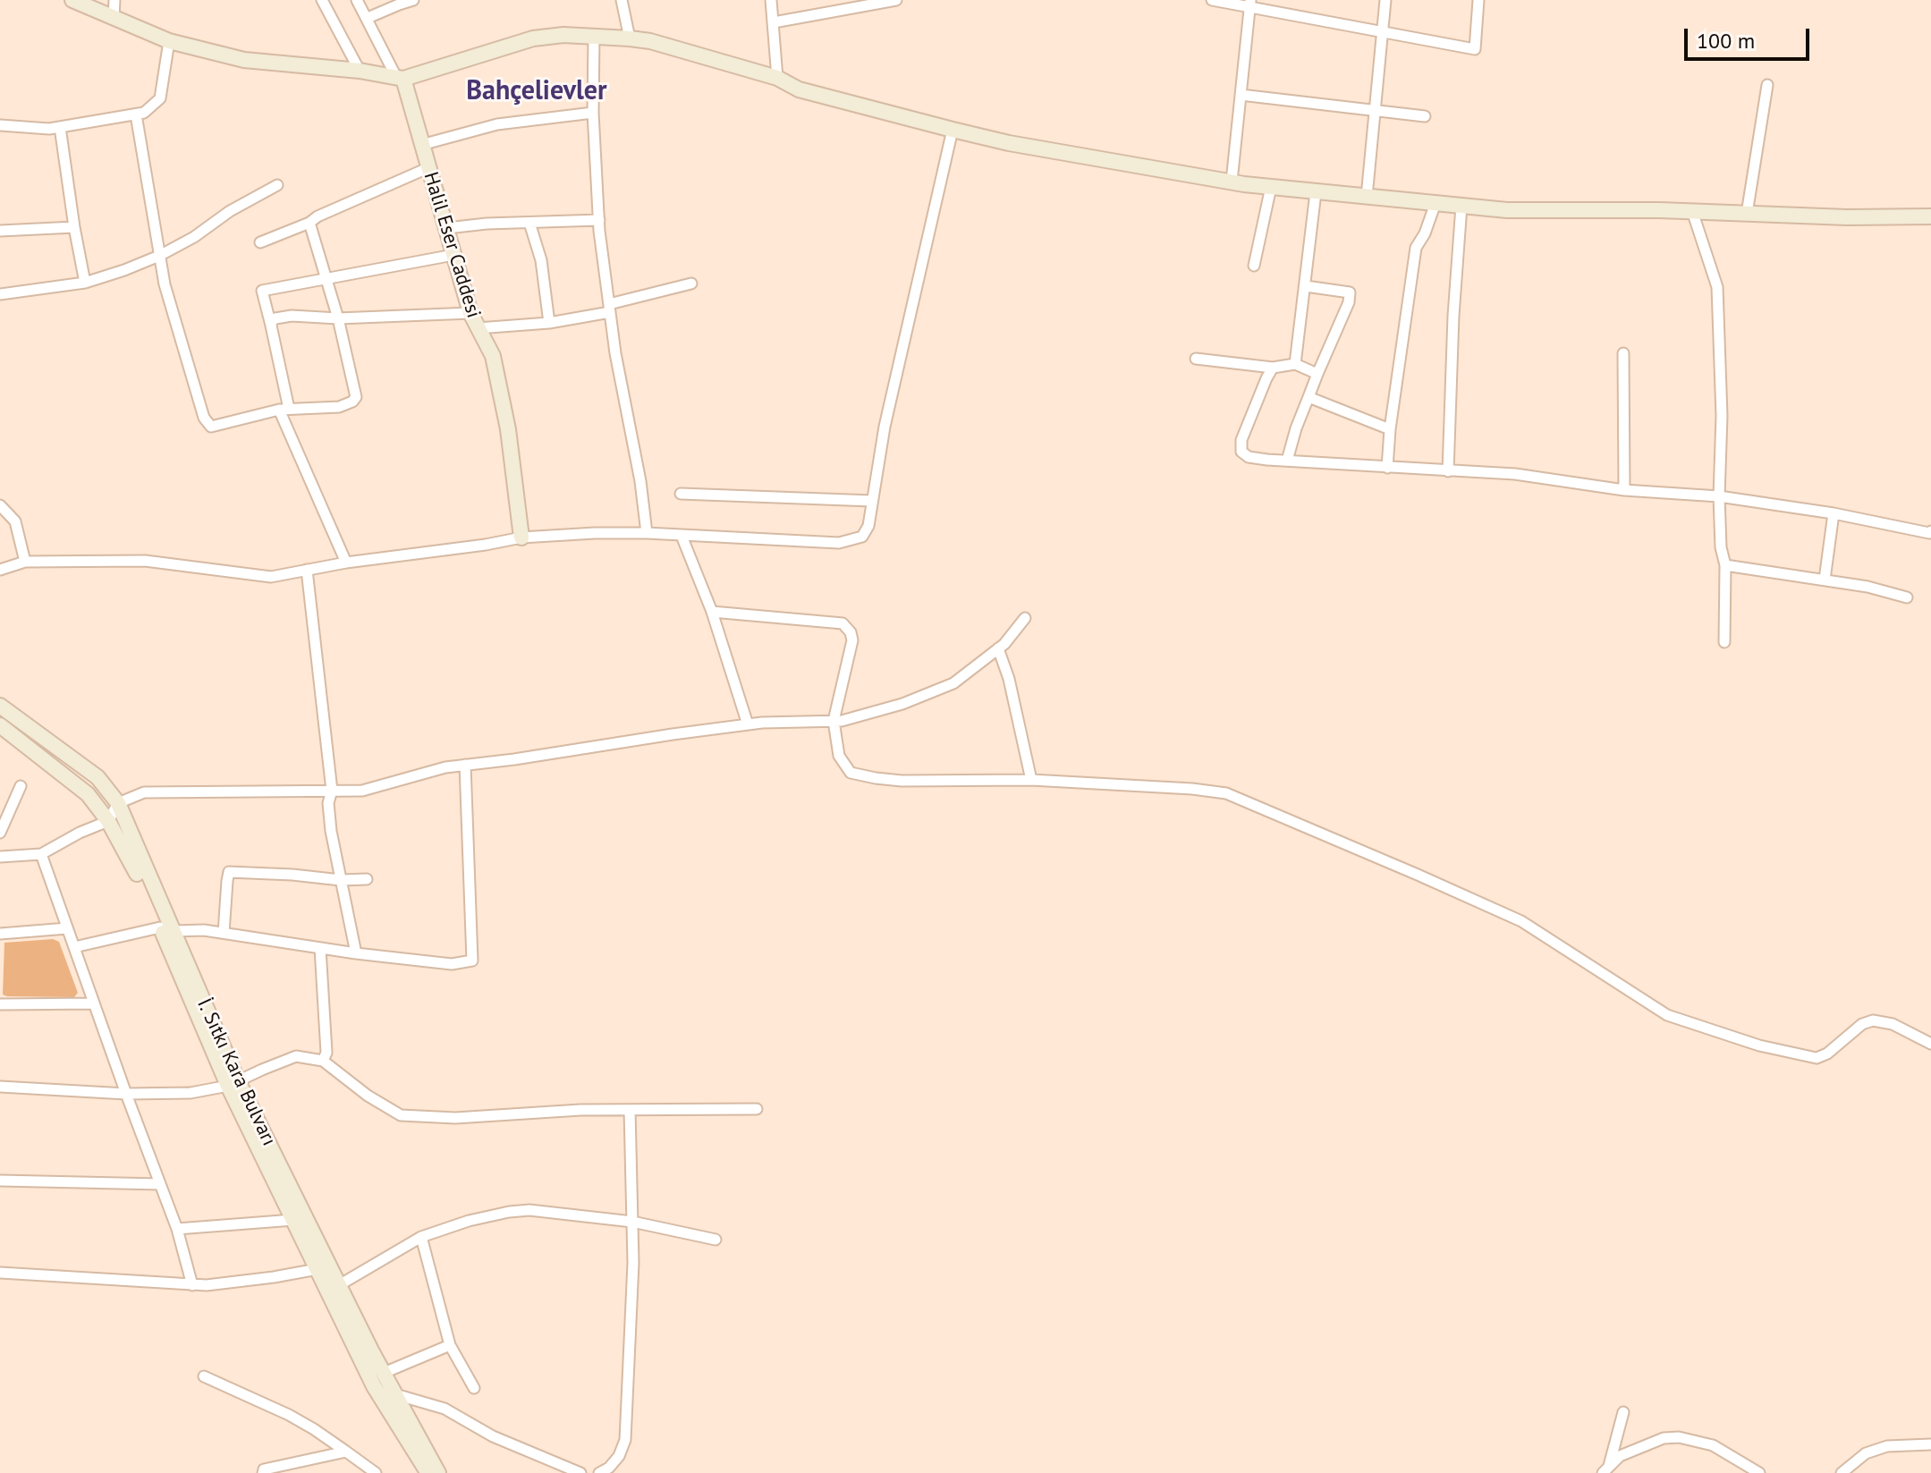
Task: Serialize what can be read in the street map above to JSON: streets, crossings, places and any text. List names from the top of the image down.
{
  "streets": {
    "street": ["Halil Eser Caddesi", "İ. Sıtkı Kara Bulvarı"]
  },
  "districts": ["Bahçelievler"],
  "scale_bar": "100 m"
}
